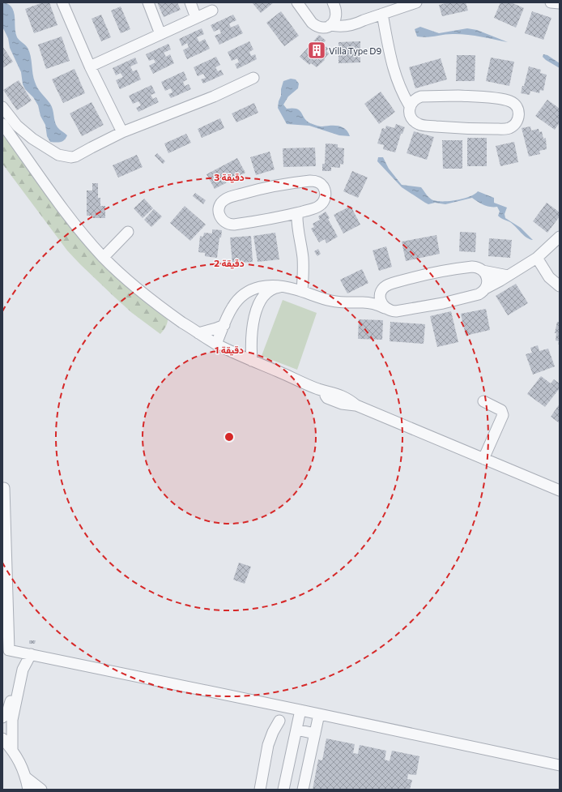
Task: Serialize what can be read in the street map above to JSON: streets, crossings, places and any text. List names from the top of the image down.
{
  "places": {
    "building": ["Villa Type D9"]
  },
  "rings": ["3 دقيقة", "2 دقيقة", "1 دقيقة"]
}
